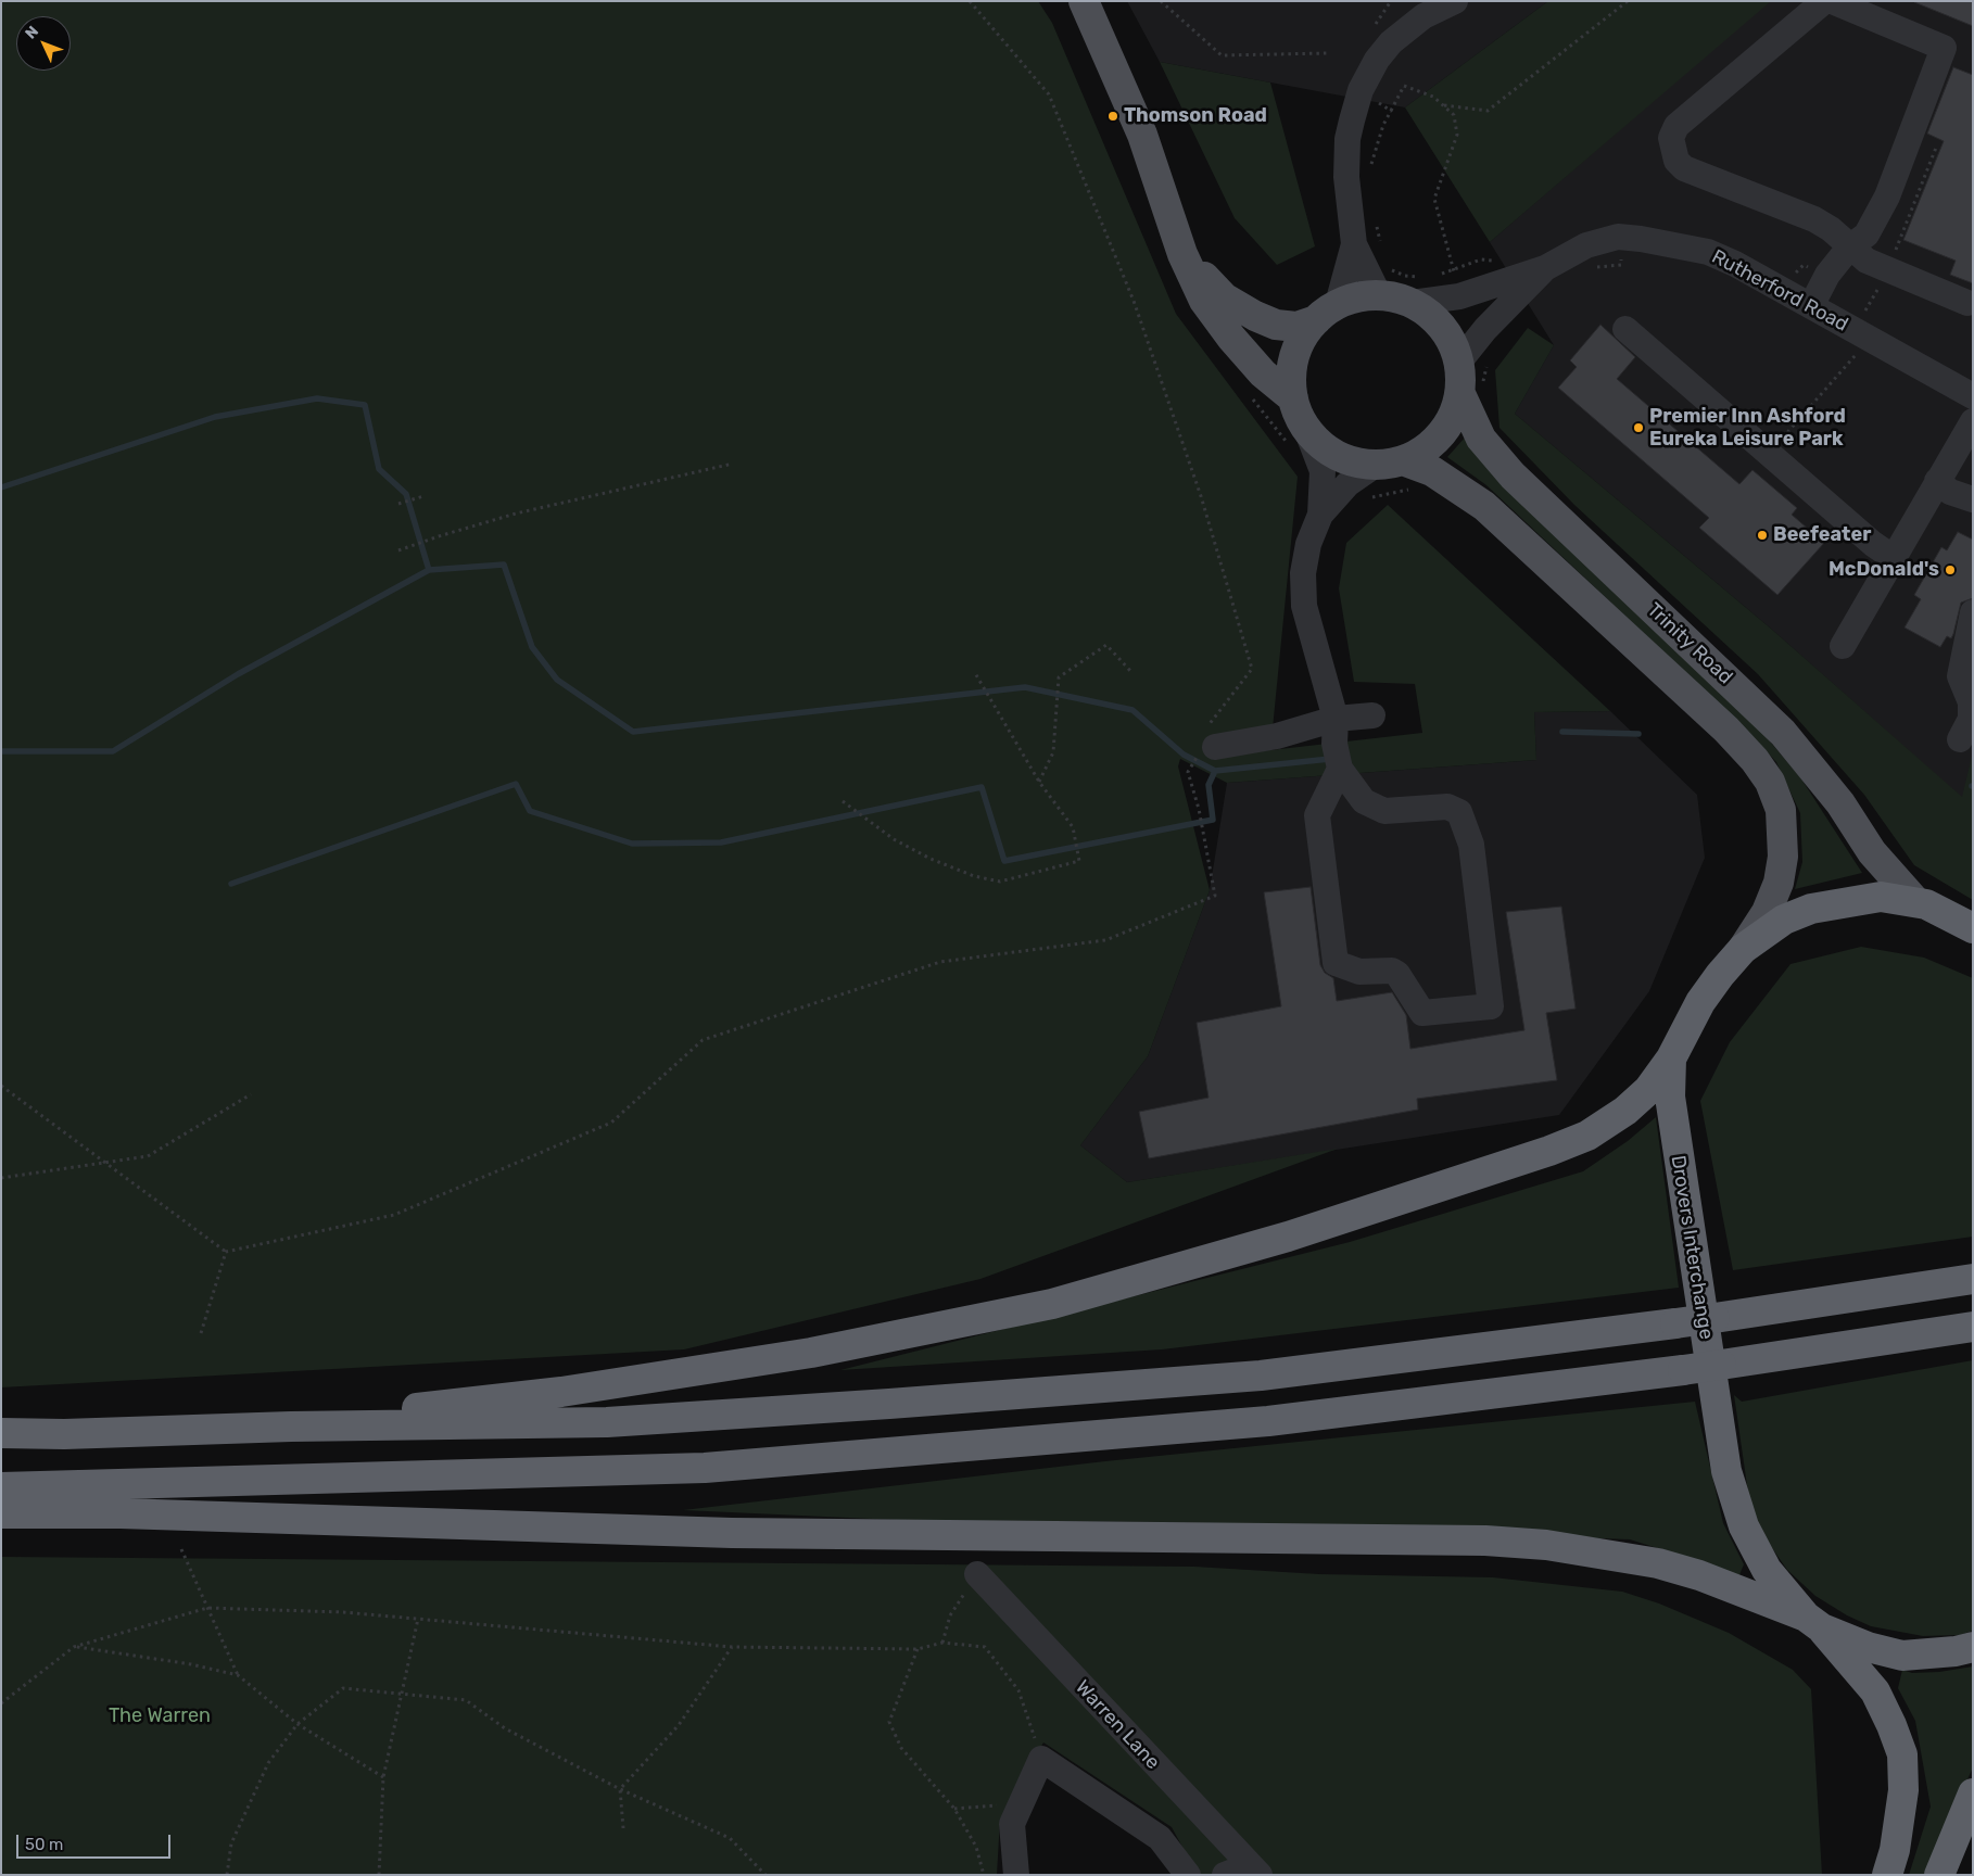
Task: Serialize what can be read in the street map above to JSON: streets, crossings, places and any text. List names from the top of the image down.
{
  "streets": {
    "highway": ["Drovers Interchange"],
    "main road": ["Trinity Road"],
    "street": ["Rutherford Road", "Warren Lane"]
  },
  "crossings": [
    ["Trinity Road", "Drovers Interchange"]
  ],
  "parks": ["The Warren"],
  "places": [
    "Thomson Road",
    "Premier Inn Ashford Eureka Leisure Park",
    "Beefeater",
    "McDonald's"
  ],
  "scale_bar": "50 m",
  "north": "top left"
}
